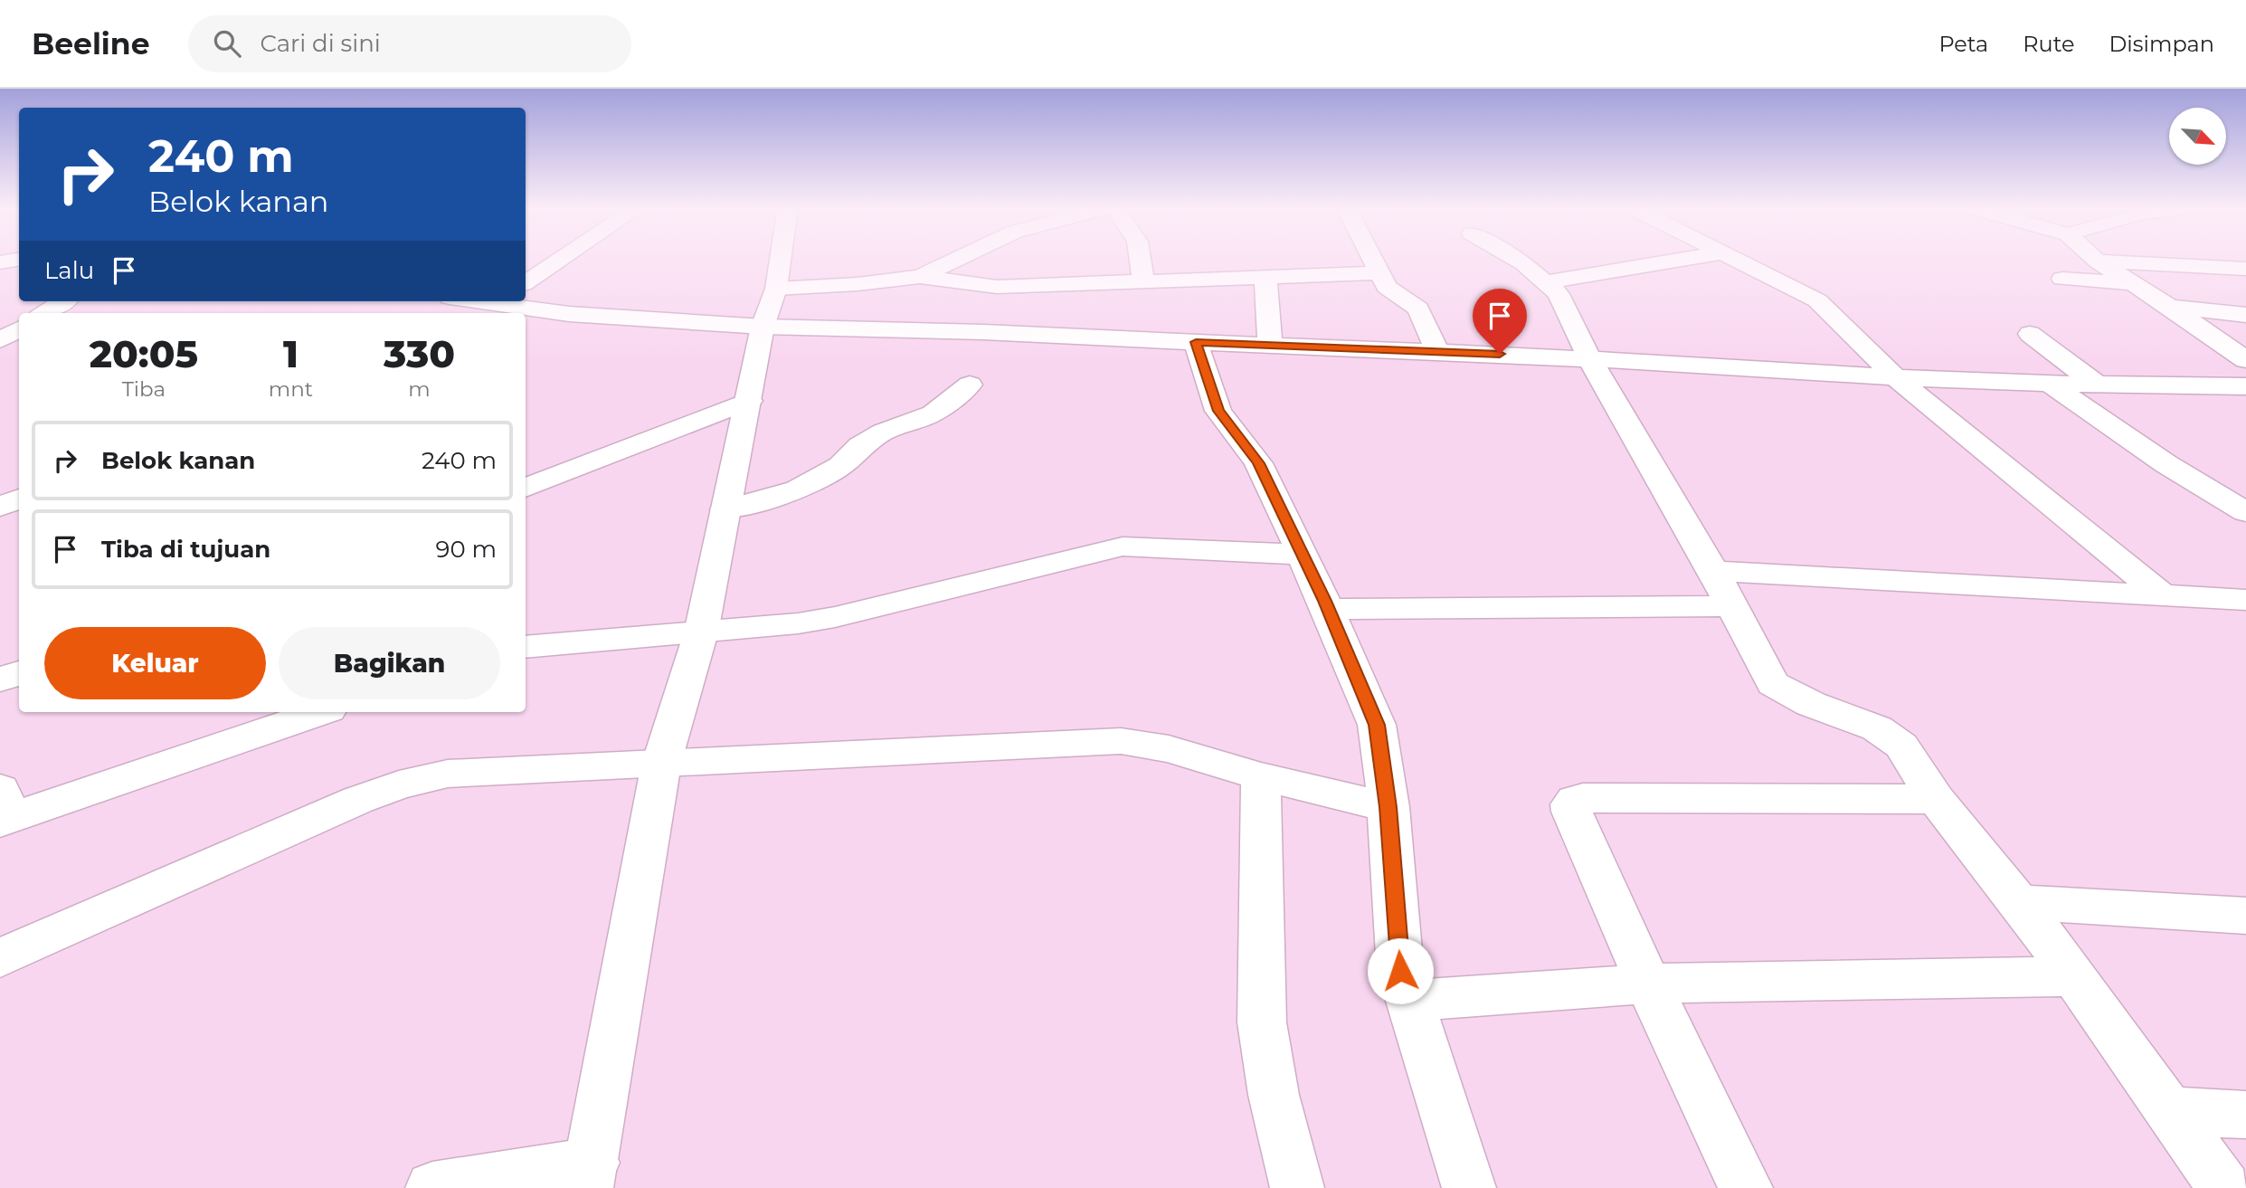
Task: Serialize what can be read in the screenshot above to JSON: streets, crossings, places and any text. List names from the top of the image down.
{
  "north": "bottom right",
  "page": {
    "header": "Beeline",
    "search": "Cari di sini",
    "nav": ["Peta", "Rute", "Disimpan"],
    "turn": ["240 m", "Belok kanan"],
    "then": "Lalu",
    "eta": [
      "20:05",
      "Tiba",
      "1",
      "mnt",
      "330",
      "m"
    ],
    "list": [
      {
        "name": "Belok kanan",
        "value": "240 m"
      },
      {
        "name": "Tiba di tujuan",
        "value": "90 m"
      }
    ],
    "buttons": ["Keluar", "Bagikan"]
  }
}
